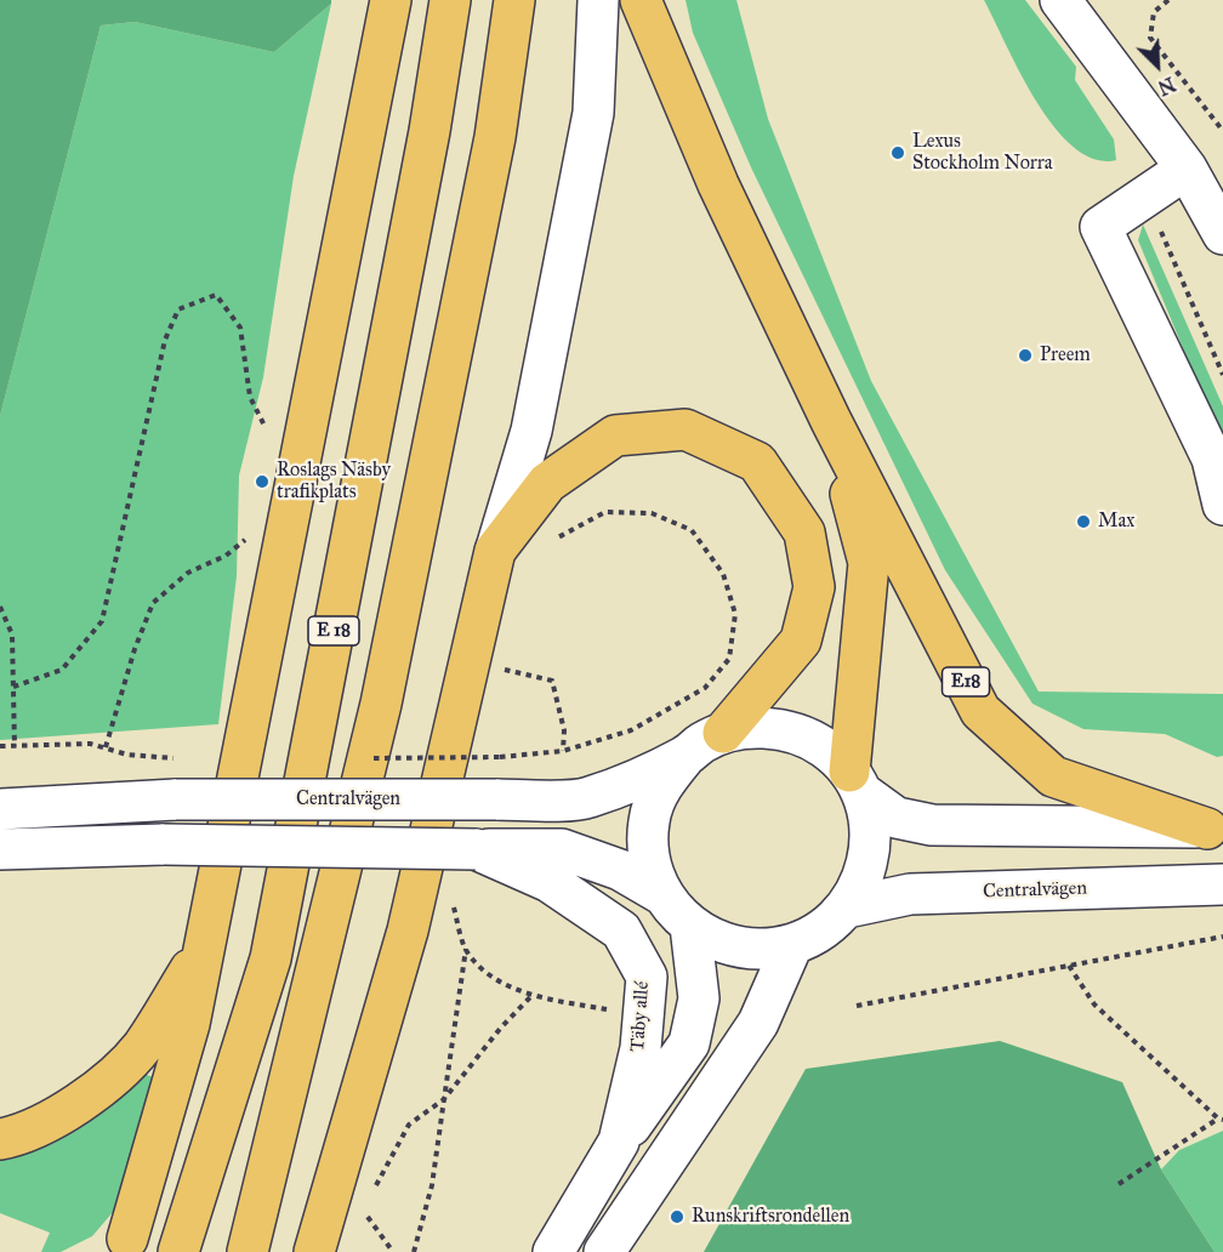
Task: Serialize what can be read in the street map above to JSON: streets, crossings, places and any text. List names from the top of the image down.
{
  "streets": {
    "highway": ["E 18", "E18"],
    "street": ["Centralvägen", "Täby allé"]
  },
  "crossings": [
    ["E18", "Centralvägen"],
    ["E18", "Täby allé"],
    ["Centralvägen", "Täby allé"]
  ],
  "places": [
    "Lexus Stockholm Norra",
    "Preem",
    "Roslags Näsby trafikplats",
    "Max",
    "Runskriftsrondellen"
  ],
  "north": "bottom right"
}
